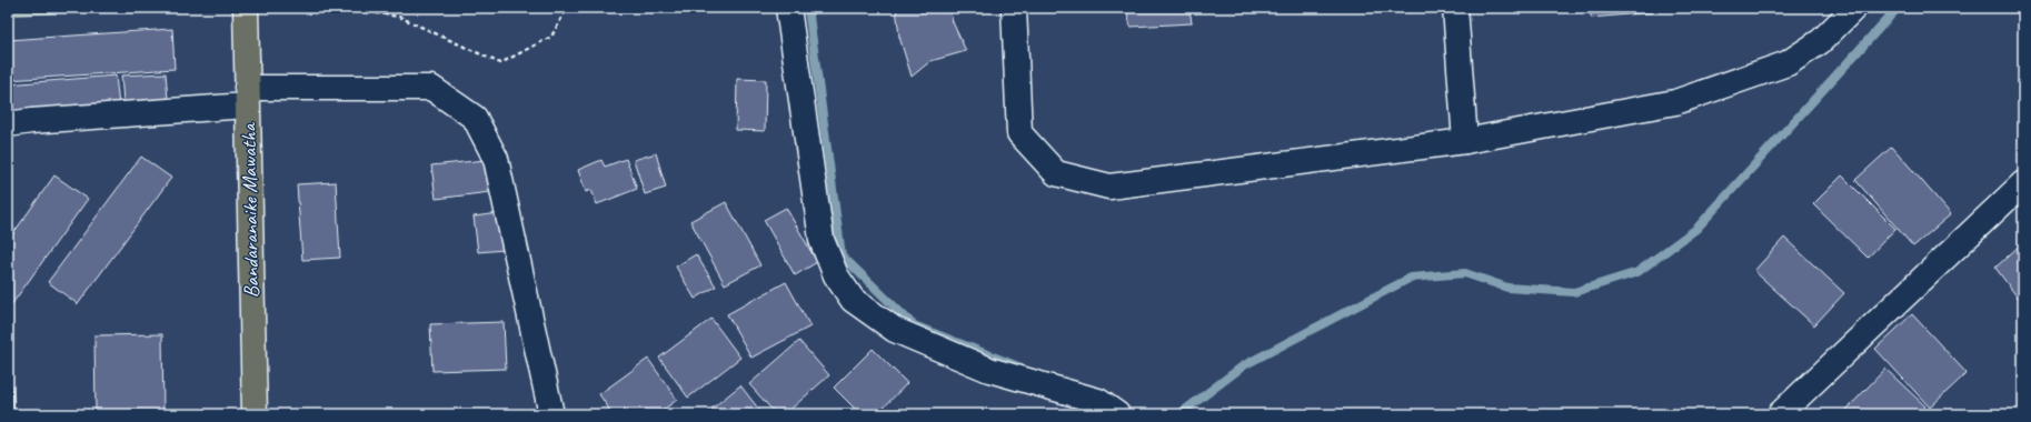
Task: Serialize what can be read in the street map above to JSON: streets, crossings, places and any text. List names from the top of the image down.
{
  "streets": {
    "highway": ["Bandaranaike Mawatha"]
  }
}
